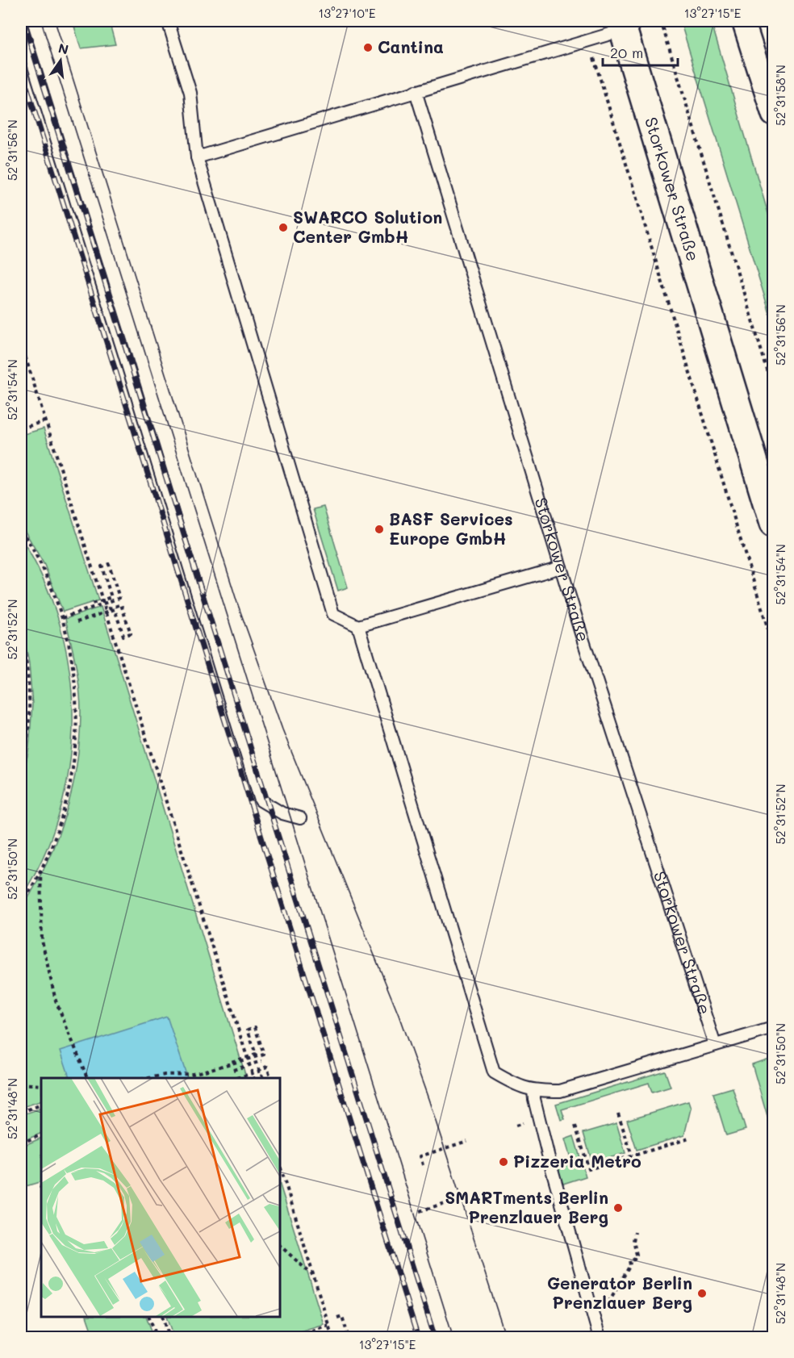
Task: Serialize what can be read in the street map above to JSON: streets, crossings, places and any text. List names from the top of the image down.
{
  "streets": {
    "main road": ["Storkower Straße"]
  },
  "places": [
    "Cantina",
    "SWARCO Solution Center GmbH",
    "BASF Services Europe GmbH",
    "Pizzeria Metro",
    "SMARTments Berlin Prenzlauer Berg",
    "Generator Berlin Prenzlauer Berg"
  ],
  "scale_bar": "20 m",
  "north": "top",
  "coordinates": [
    "13°27'10\"E",
    "13°27'15\"E",
    "52°31'58\"N",
    "52°31'56\"N",
    "52°31'54\"N",
    "52°31'52\"N",
    "52°31'50\"N",
    "52°31'48\"N"
  ]
}
